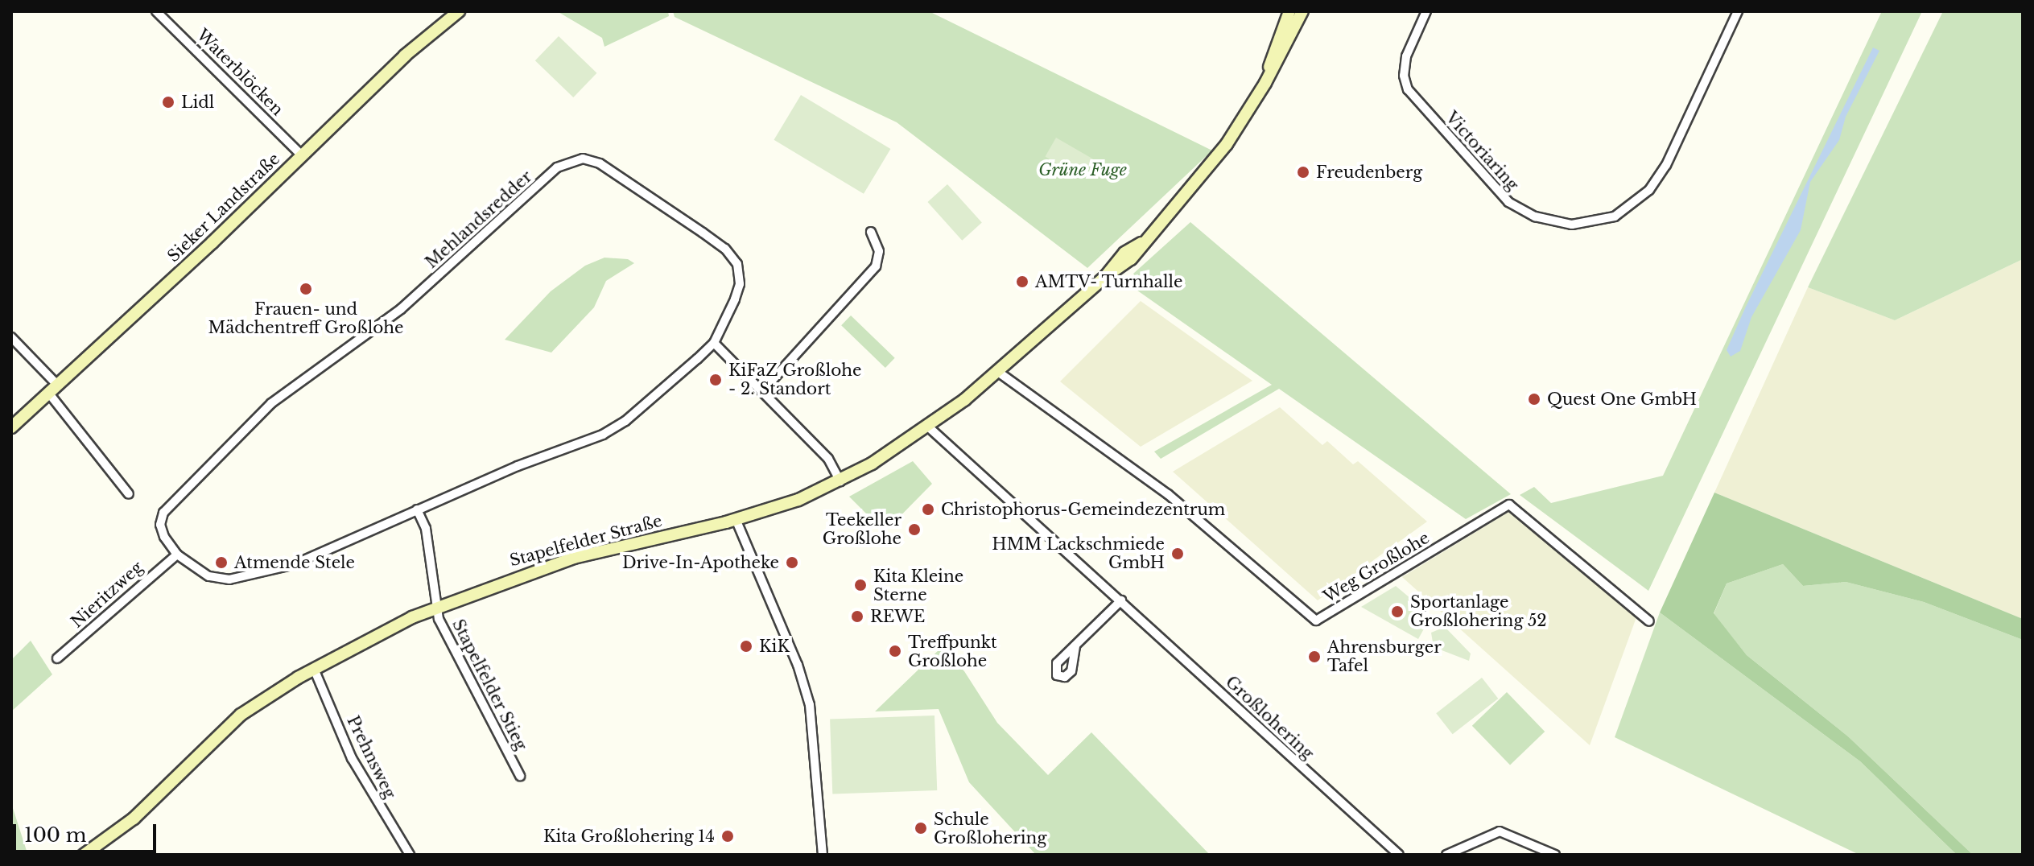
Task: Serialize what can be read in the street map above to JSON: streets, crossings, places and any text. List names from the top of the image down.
{
  "streets": {
    "street": [
      "Waterblöcken",
      "Victoriaring",
      "Sieker Landstraße",
      "Mehlandsredder",
      "Stapelfelder Straße",
      "Weg Großlohe",
      "Nieritzweg",
      "Stapelfelder Stieg",
      "Großlohering",
      "Prehnsweg"
    ]
  },
  "crossings": [
    ["Waterblöcken", "Sieker Landstraße"],
    ["Mehlandsredder", "Nieritzweg"],
    ["Stapelfelder Straße", "Weg Großlohe"],
    ["Stapelfelder Straße", "Stapelfelder Stieg"],
    ["Stapelfelder Straße", "Großlohering"],
    ["Stapelfelder Straße", "Prehnsweg"]
  ],
  "parks": ["Grüne Fuge"],
  "places": [
    "Lidl",
    "Freudenberg",
    "AMTV- Turnhalle",
    "Frauen- und Mädchentreff Großlohe",
    "KiFaZ Großlohe - 2. Standort",
    "Quest One GmbH",
    "Christophorus-Gemeindezentrum",
    "Teekeller Großlohe",
    "HMM Lackschmiede GmbH",
    "Atmende Stele",
    "Drive-In-Apotheke",
    "Kita Kleine Sterne",
    "Sportanlage Großlohering 52",
    "REWE",
    "KiK",
    "Treffpunkt Großlohe",
    "Ahrensburger Tafel",
    "Schule Großlohering",
    "Kita Großlohering 14"
  ],
  "scale_bar": "100 m"
}
